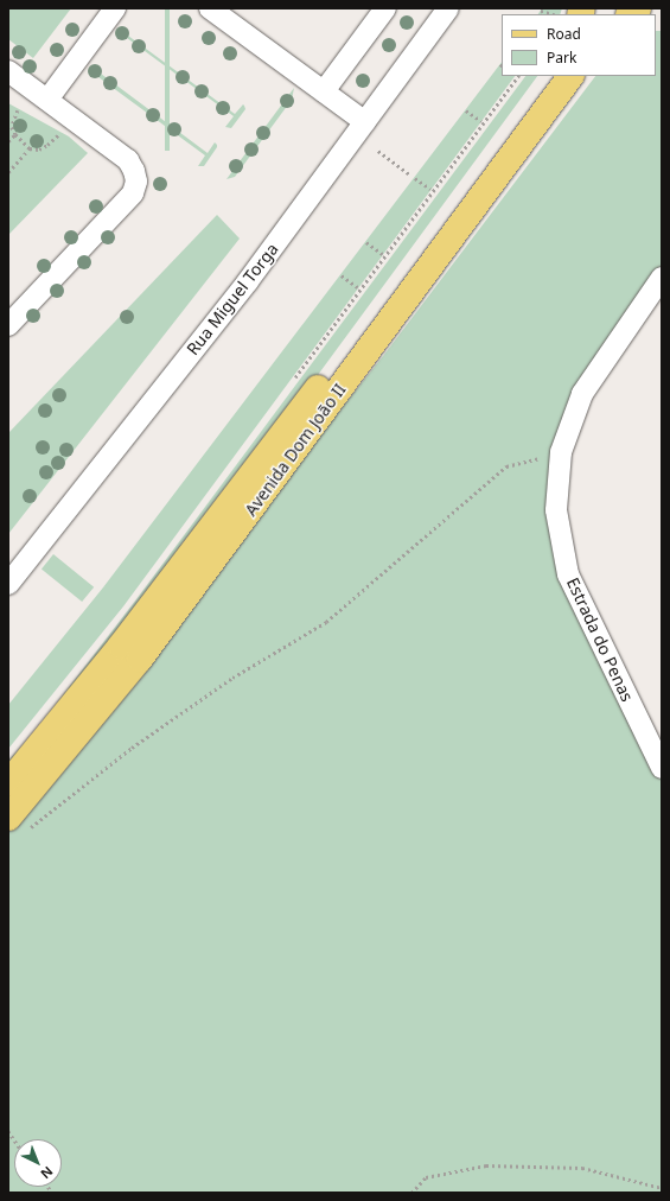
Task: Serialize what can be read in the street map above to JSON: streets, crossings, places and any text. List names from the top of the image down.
{
  "streets": {
    "main road": ["Avenida Dom João II"],
    "street": ["Rua Miguel Torga", "Estrada do Penas"]
  },
  "legend": ["Road", "Park"],
  "north": "bottom right"
}
